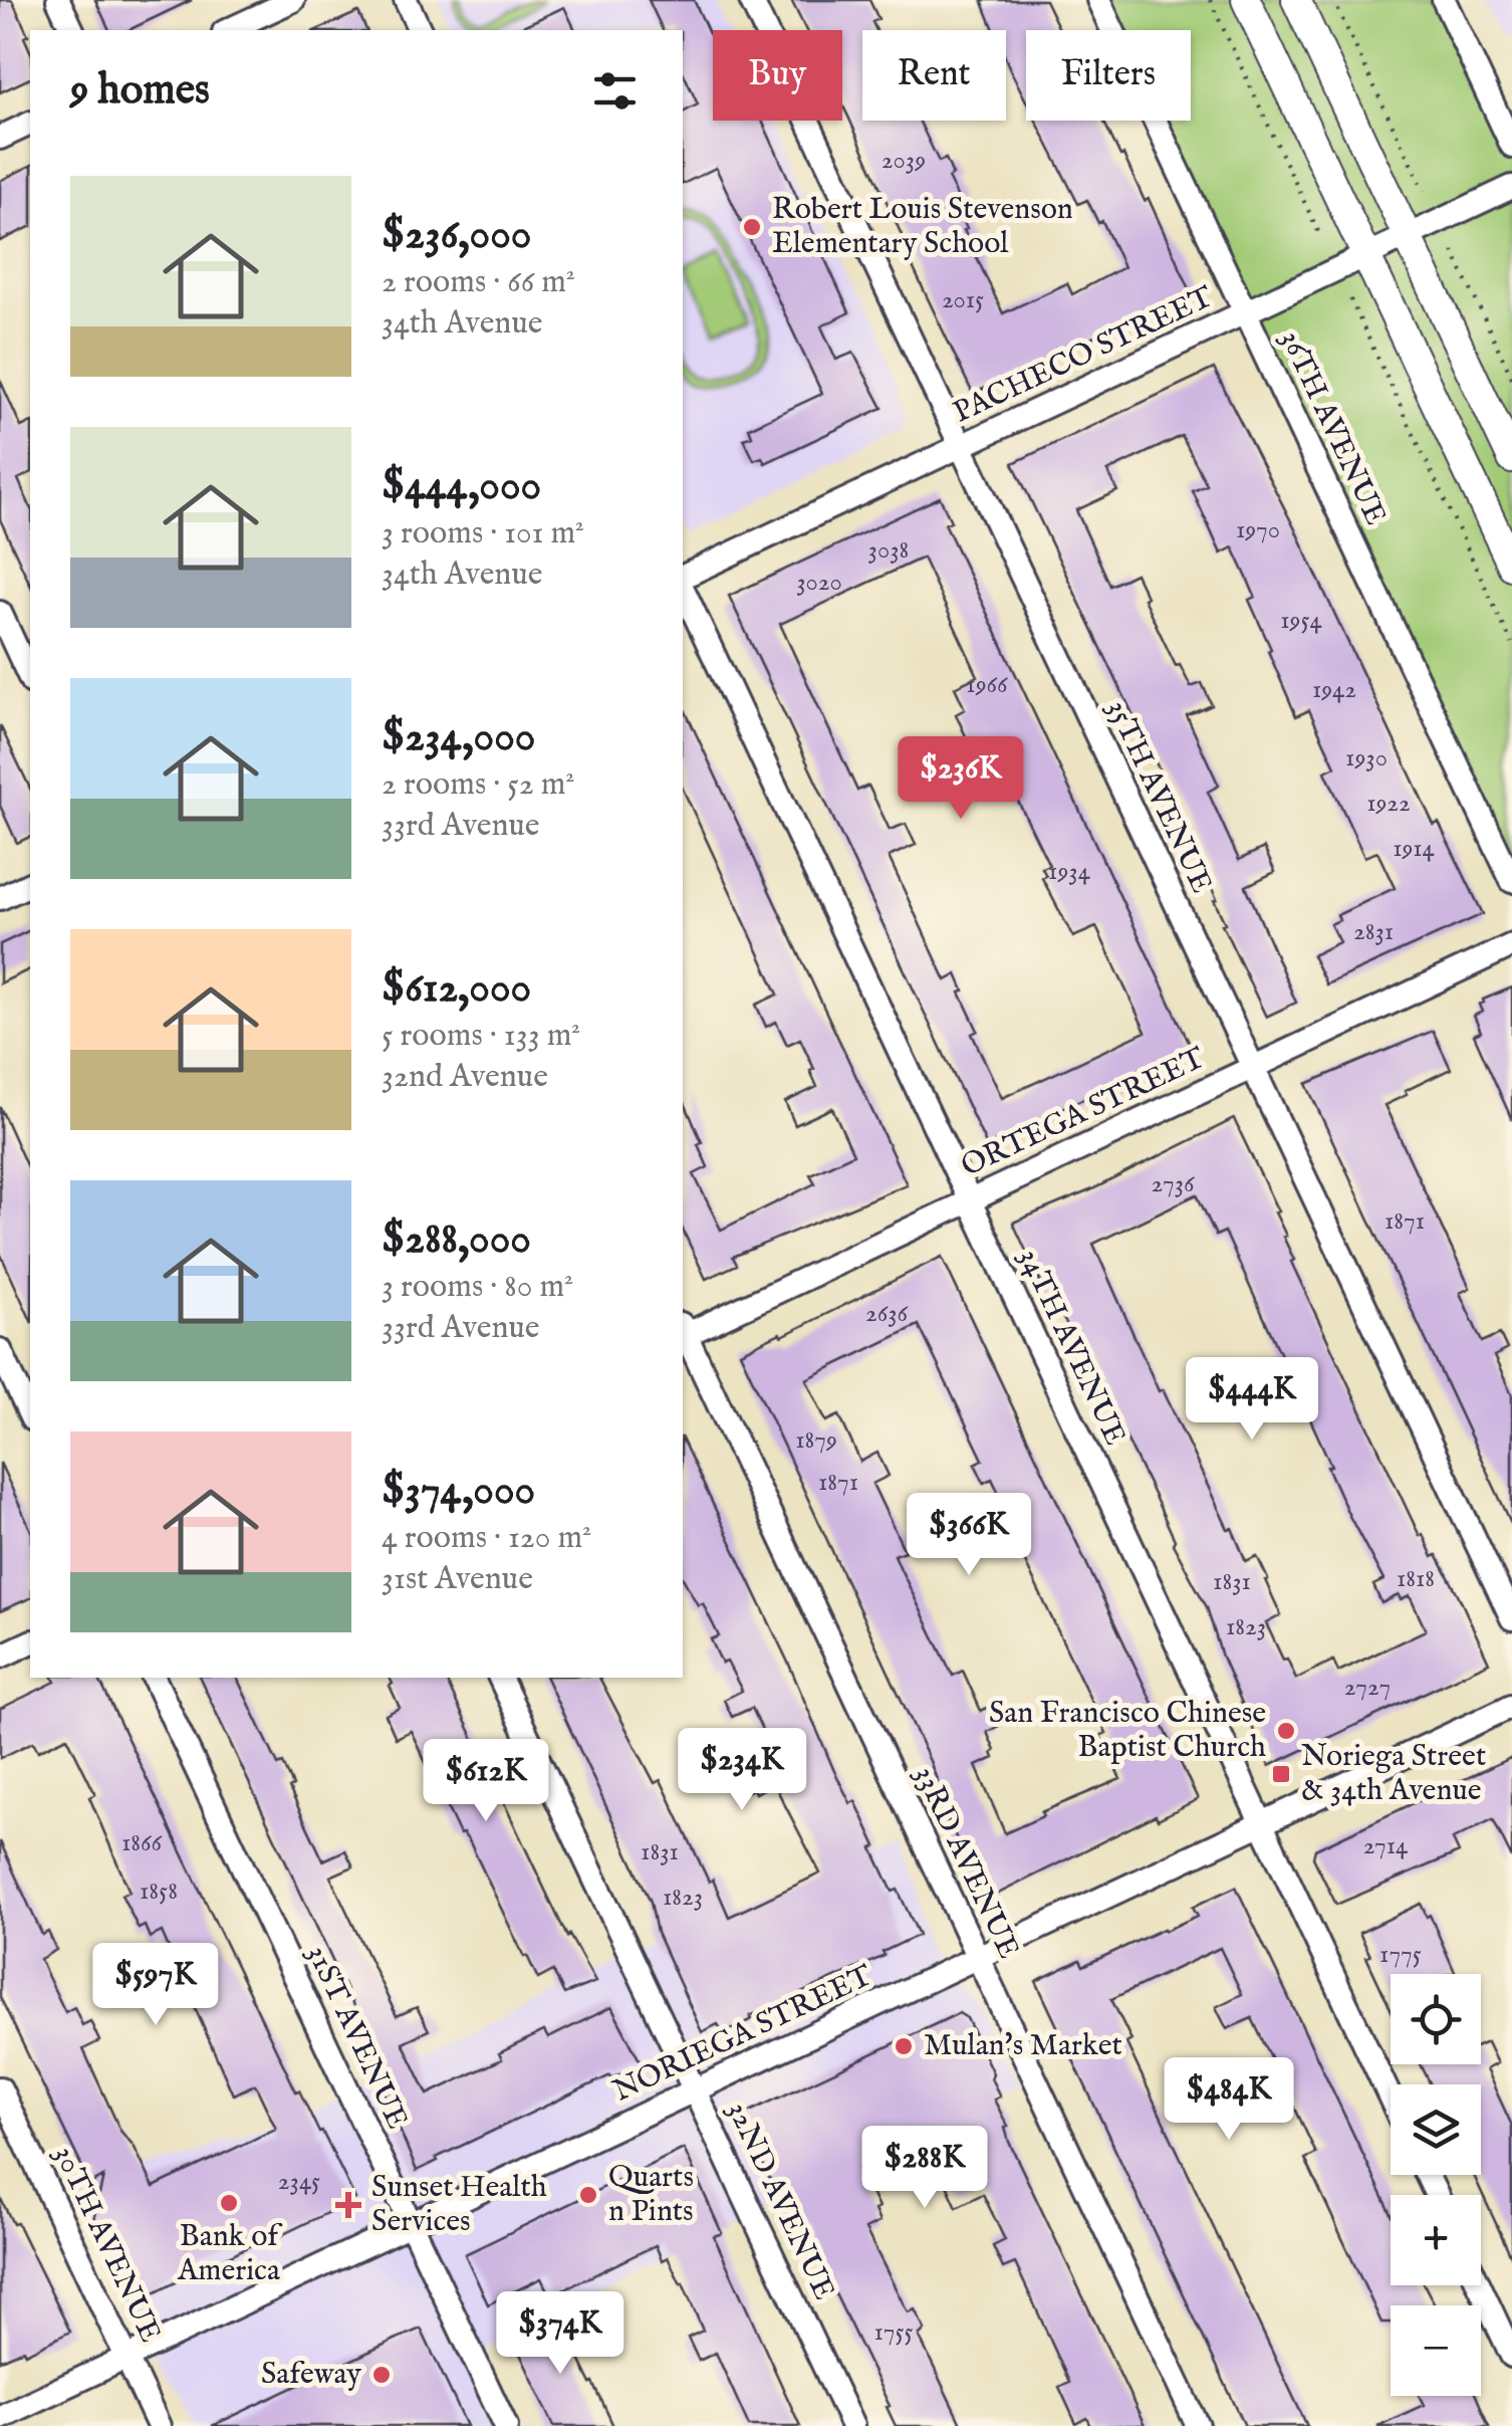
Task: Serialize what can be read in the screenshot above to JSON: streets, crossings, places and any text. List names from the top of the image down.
{
  "streets": {
    "street": [
      "PACHECO STREET",
      "36TH AVENUE",
      "35TH AVENUE",
      "ORTEGA STREET",
      "34TH AVENUE",
      "33RD AVENUE",
      "NORIEGA STREET",
      "31ST AVENUE",
      "32ND AVENUE",
      "30TH AVENUE"
    ]
  },
  "crossings": [
    ["PACHECO STREET", "36TH AVENUE"],
    ["PACHECO STREET", "35TH AVENUE"],
    ["35TH AVENUE", "ORTEGA STREET"],
    ["ORTEGA STREET", "34TH AVENUE"],
    ["34TH AVENUE", "NORIEGA STREET"],
    ["33RD AVENUE", "NORIEGA STREET"],
    ["NORIEGA STREET", "31ST AVENUE"],
    ["NORIEGA STREET", "32ND AVENUE"],
    ["NORIEGA STREET", "30TH AVENUE"]
  ],
  "places": {
    "other": [
      "Robert Louis Stevenson Elementary School",
      "San Francisco Chinese Baptist Church",
      "Mulan's Market",
      "Quarts n Pints",
      "Bank of America",
      "Safeway"
    ],
    "transit": ["Noriega Street & 34th Avenue"],
    "health": ["Sunset Health Services"]
  },
  "house_numbers": [
    "2039",
    "2015",
    "1970",
    "3038",
    "3020",
    "1954",
    "1966",
    "1942",
    "1930",
    "1922",
    "1914",
    "1934",
    "2831",
    "2736",
    "1871",
    "2636",
    "1879",
    "1871",
    "1818",
    "1831",
    "1823",
    "2727",
    "1866",
    "2714",
    "1831",
    "1858",
    "1823",
    "1775",
    "2345",
    "1755"
  ],
  "page": {
    "chip": ["Buy", "Rent", "Filters"],
    "heading": "9 homes",
    "list": [
      {
        "name": "$236,000",
        "note": "2 rooms · 66 m² · 34th Avenue"
      },
      {
        "name": "$444,000",
        "note": "3 rooms · 101 m² · 34th Avenue"
      },
      {
        "name": "$234,000",
        "note": "2 rooms · 52 m² · 33rd Avenue"
      },
      {
        "name": "$612,000",
        "note": "5 rooms · 133 m² · 32nd Avenue"
      },
      {
        "name": "$288,000",
        "note": "3 rooms · 80 m² · 33rd Avenue"
      },
      {
        "name": "$374,000",
        "note": "4 rooms · 120 m² · 31st Avenue"
      }
    ],
    "price": [
      "$236K",
      "$444K",
      "$366K",
      "$234K",
      "$612K",
      "$597K",
      "$484K",
      "$288K",
      "$374K"
    ],
    "map_buttons": ["+", "−"]
  }
}
